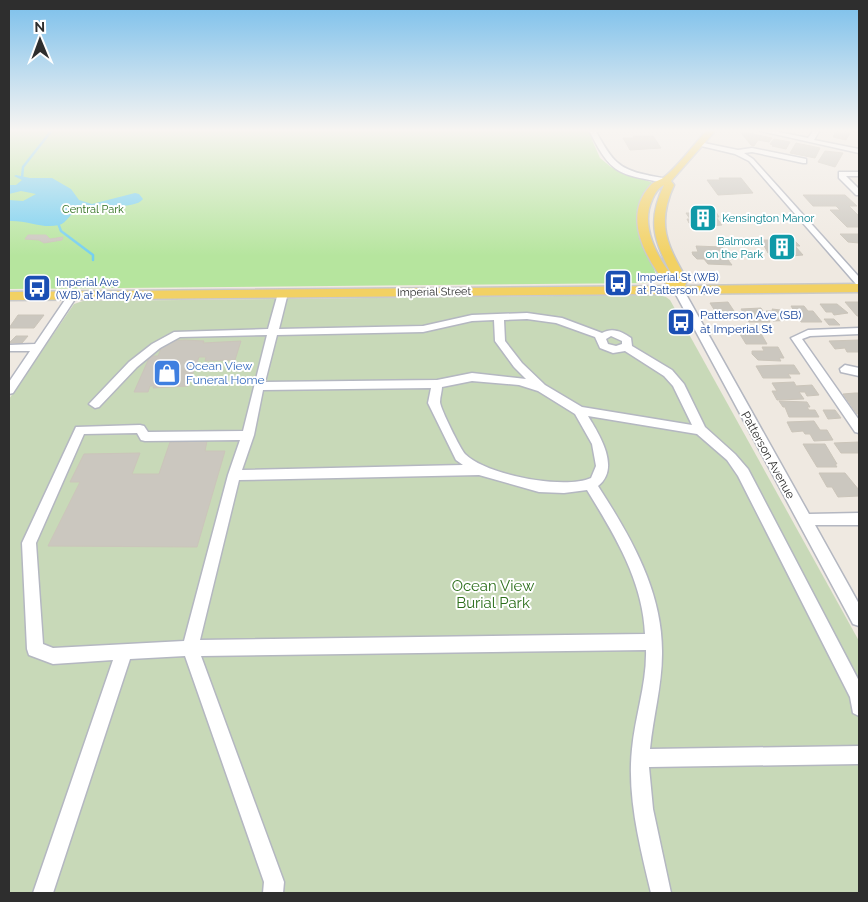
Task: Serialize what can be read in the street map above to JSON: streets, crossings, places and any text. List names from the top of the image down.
{
  "streets": {
    "main road": ["Imperial Street"],
    "street": ["Patterson Avenue"]
  },
  "crossings": [
    ["Imperial Street", "Patterson Avenue"]
  ],
  "parks": ["Central Park", "Ocean View Burial Park"],
  "places": {
    "building": ["Kensington Manor", "Balmoral on the Park"],
    "bus stop": ["Imperial St (WB) at Patterson Ave", "Imperial Ave (WB) at Mandy Ave", "Patterson Ave (SB) at Imperial St"],
    "shop": ["Ocean View Funeral Home"]
  },
  "north": "top"
}
